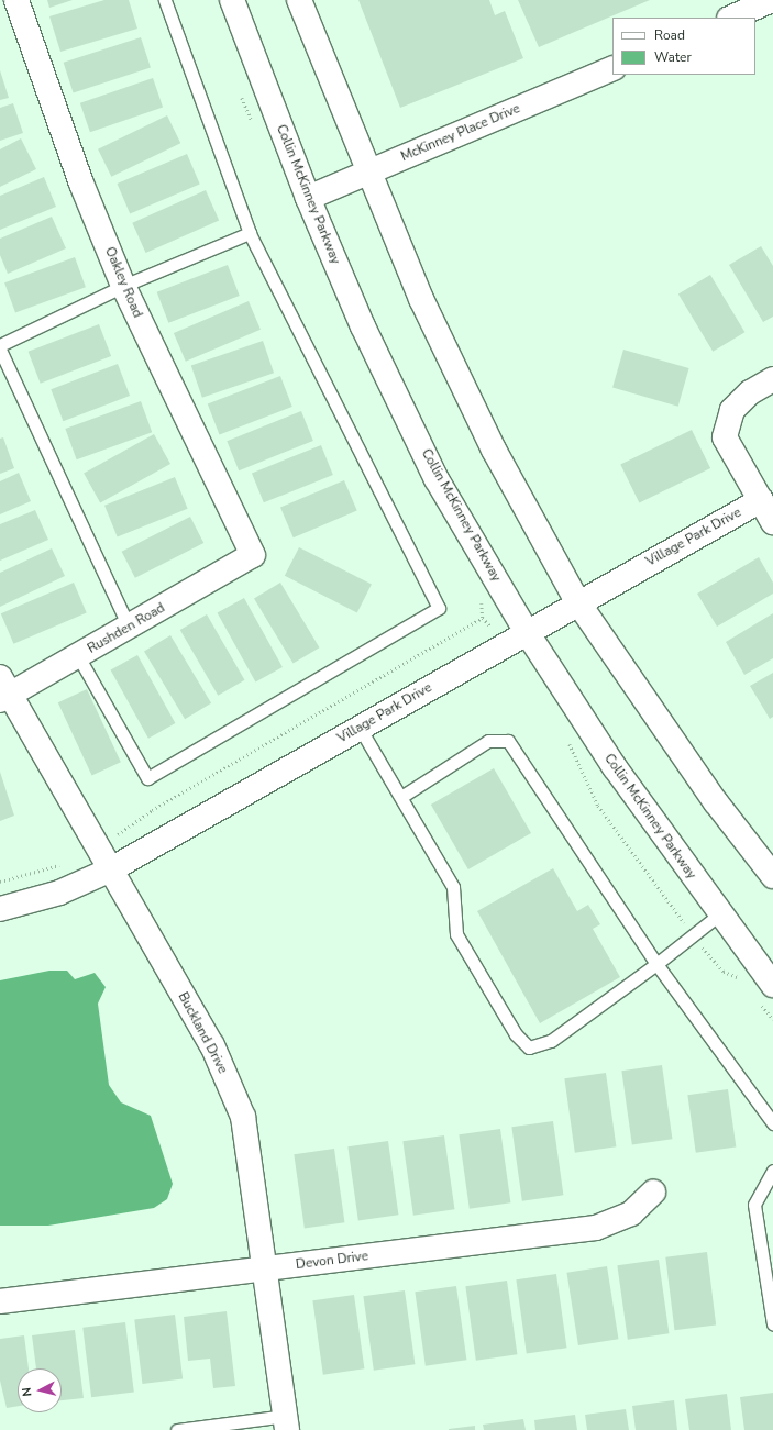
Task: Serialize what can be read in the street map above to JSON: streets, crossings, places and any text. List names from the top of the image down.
{
  "streets": {
    "street": [
      "McKinney Place Drive",
      "Collin McKinney Parkway",
      "Oakley Road",
      "Village Park Drive",
      "Rushden Road",
      "Buckland Drive",
      "Devon Drive"
    ]
  },
  "crossings": [
    ["McKinney Place Drive", "Collin McKinney Parkway"],
    ["Collin McKinney Parkway", "Village Park Drive"],
    ["Oakley Road", "Rushden Road"],
    ["Village Park Drive", "Buckland Drive"],
    ["Rushden Road", "Buckland Drive"],
    ["Buckland Drive", "Devon Drive"]
  ],
  "legend": ["Road", "Water"],
  "north": "left"
}
